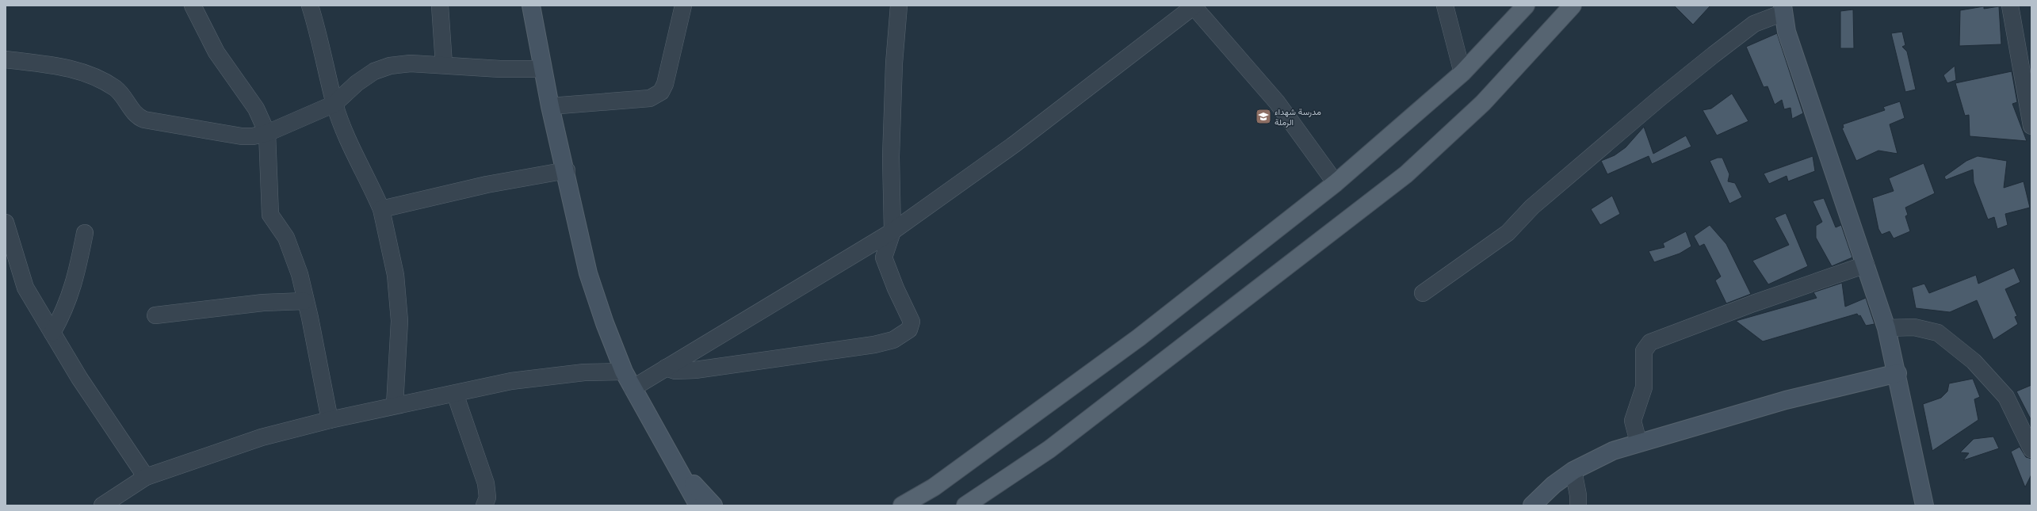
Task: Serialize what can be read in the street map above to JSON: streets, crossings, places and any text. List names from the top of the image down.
{
  "places": {
    "school or university": ["مدرسة شهداء الرملة"]
  }
}
